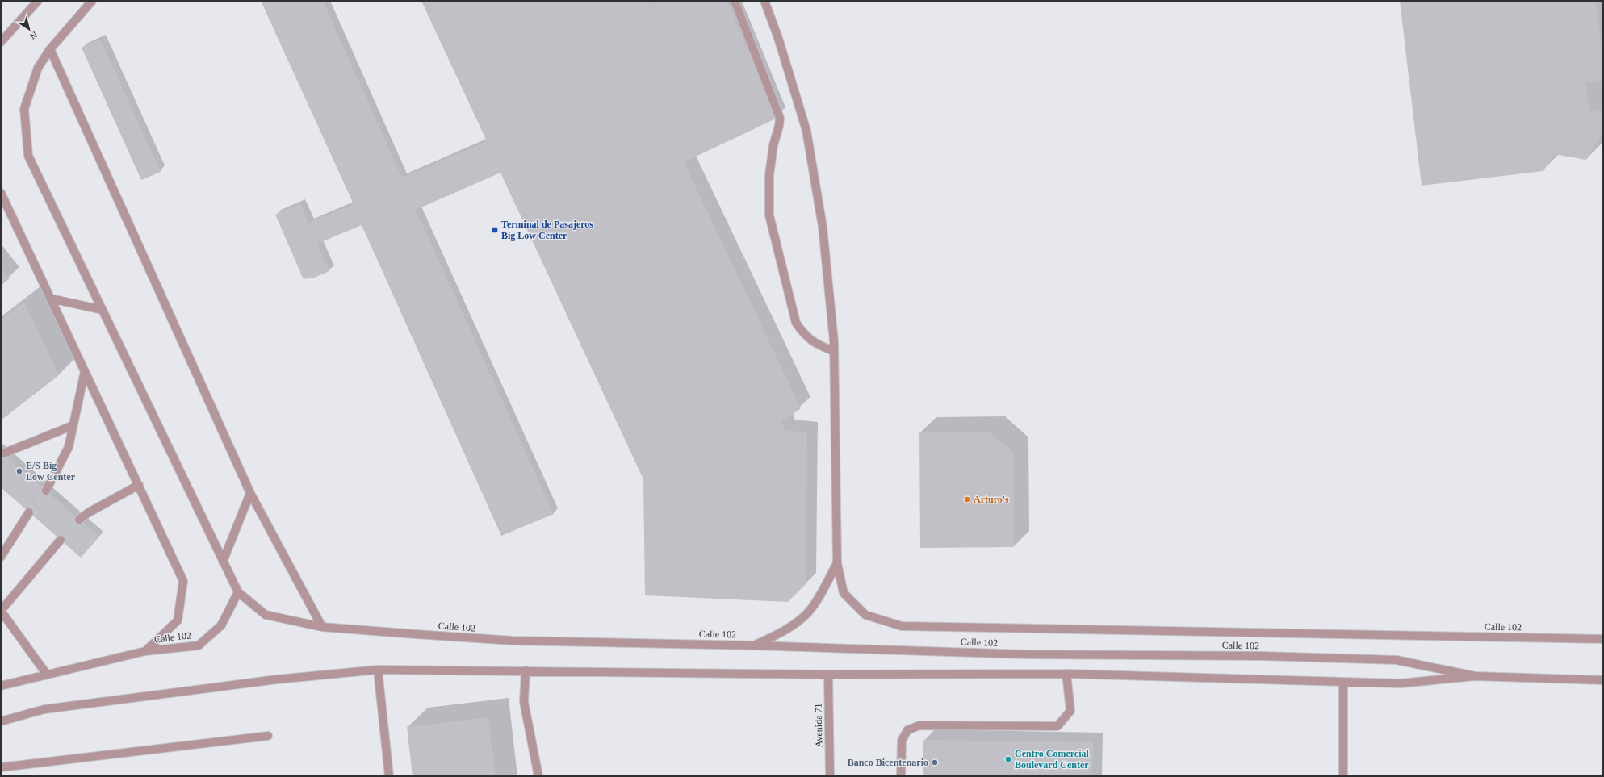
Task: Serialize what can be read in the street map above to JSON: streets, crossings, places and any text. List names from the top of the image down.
{
  "streets": {
    "street": ["Calle 102", "Avenida 71"]
  },
  "crossings": [
    ["Calle 102", "Avenida 71"]
  ],
  "places": {
    "transit": ["Terminal de Pasajeros Big Low Center"],
    "other": [
      "E/S Big Low Center",
      "Arturo's",
      "Centro Comercial Boulevard Center",
      "Banco Bicentenario"
    ]
  },
  "north": "bottom right"
}
